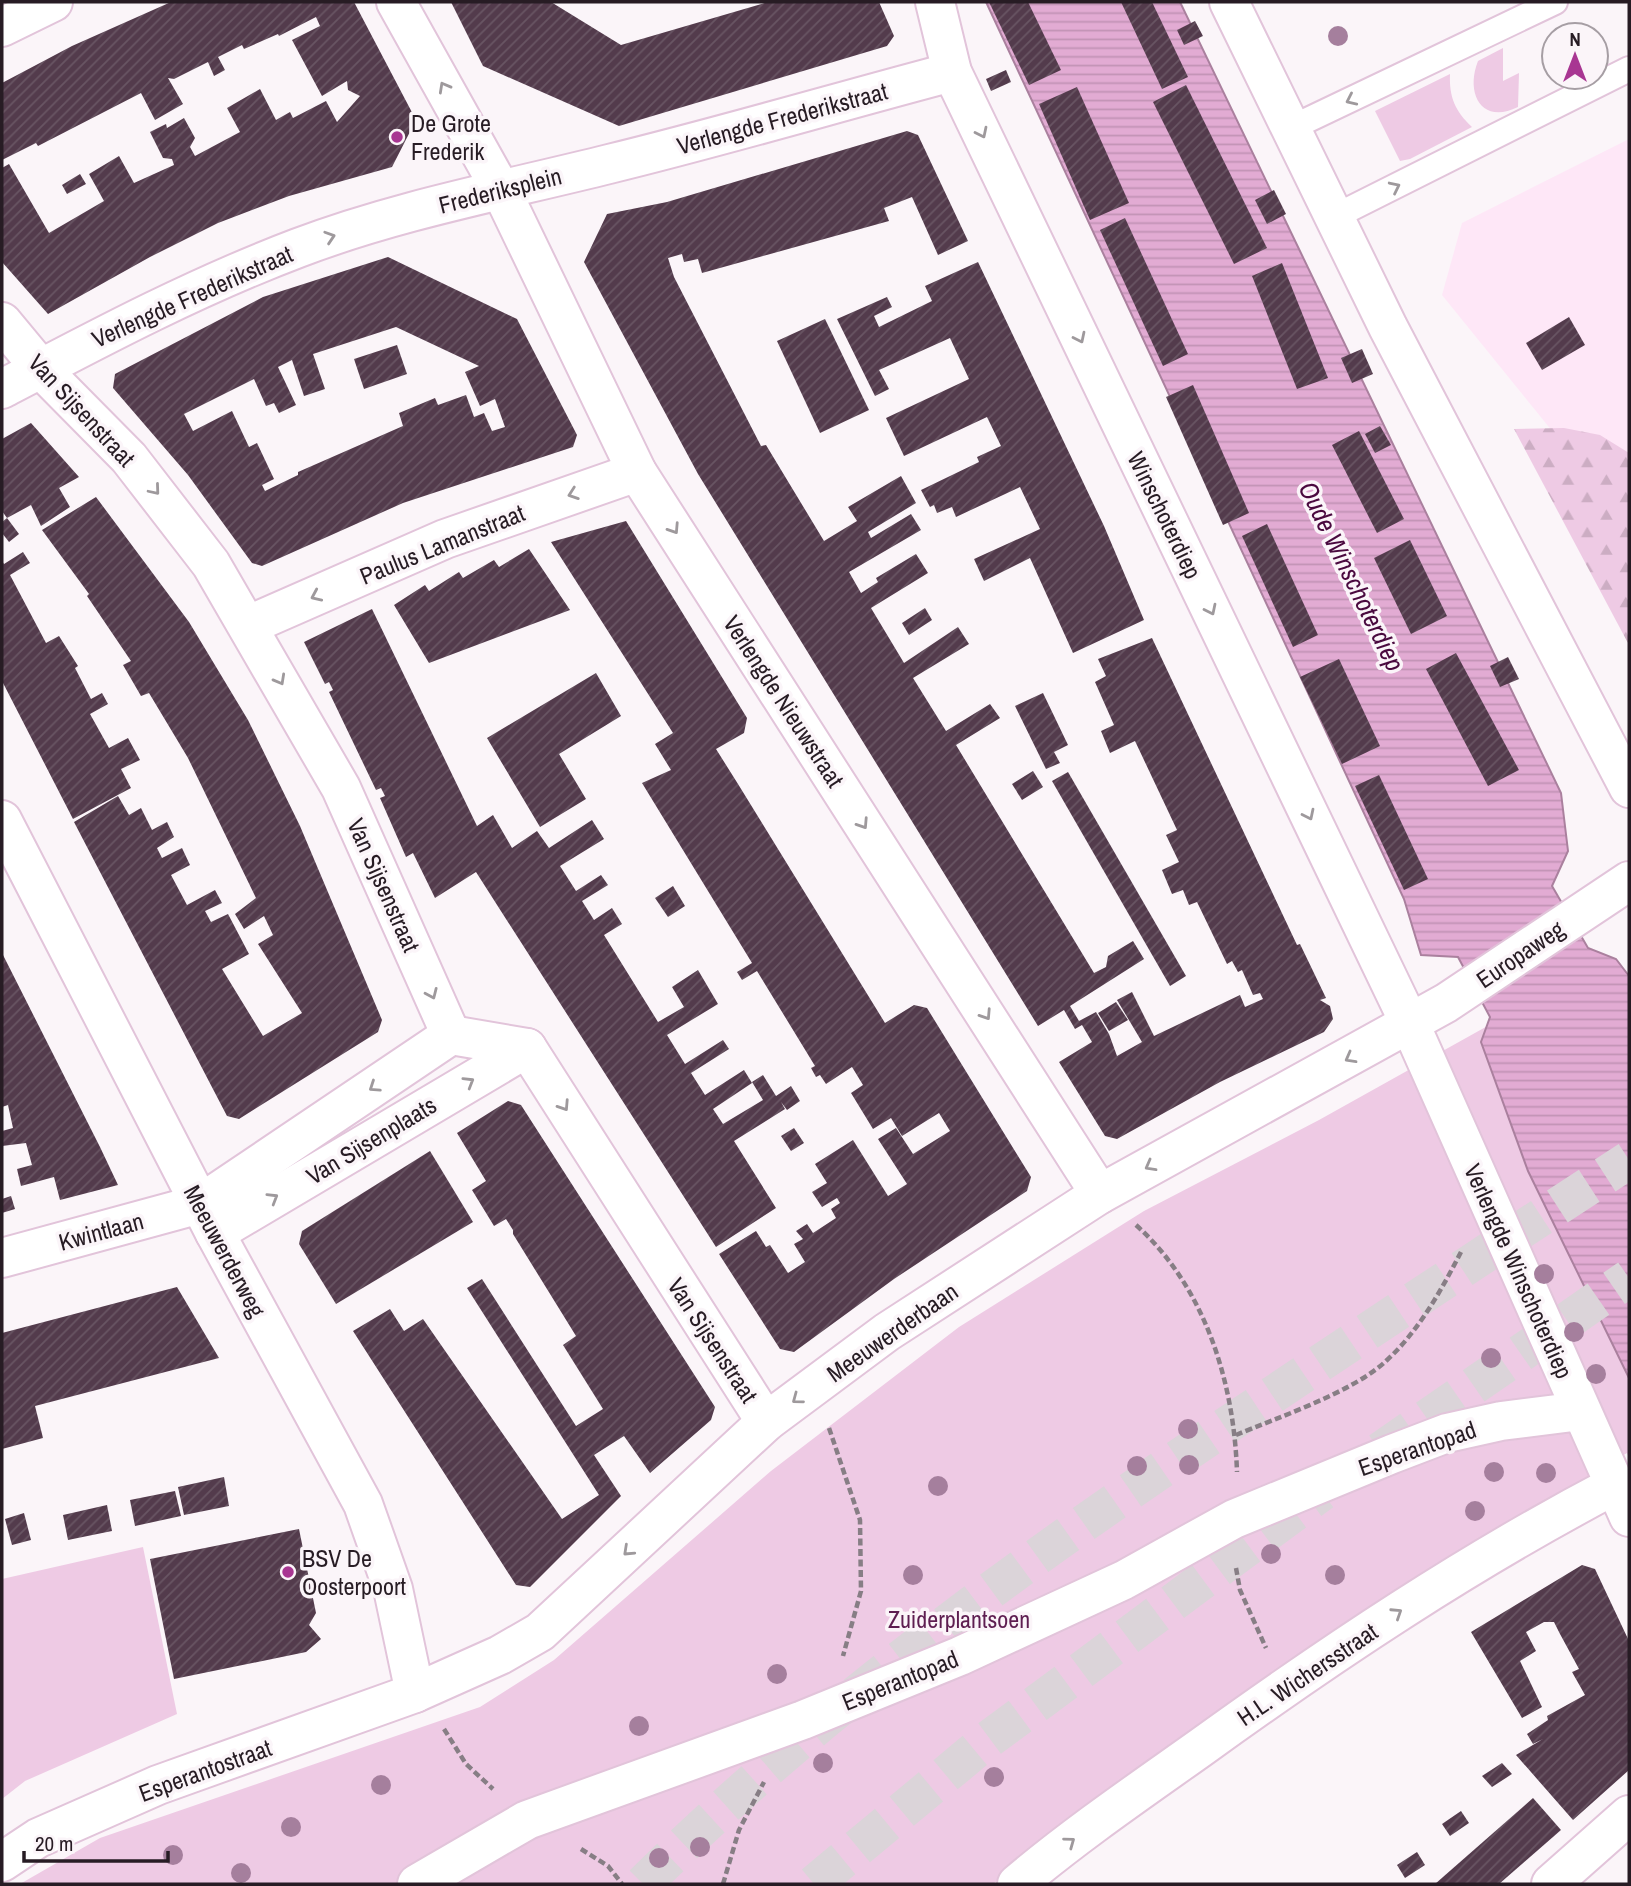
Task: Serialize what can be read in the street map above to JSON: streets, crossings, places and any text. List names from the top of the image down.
{
  "streets": {
    "street": [
      "Verlengde Frederikstraat",
      "Frederiksplein",
      "Van Sijsenstraat",
      "Winschoterdiep",
      "Paulus Lamanstraat",
      "Verlengde Nieuwstraat",
      "Europaweg",
      "Van Sijsenplaats",
      "Kwintlaan",
      "Meeuwerderweg",
      "Verlengde Winschoterdiep",
      "Meeuwerderbaan",
      "Esperantopad",
      "H.L. Wichersstraat",
      "Esperantostraat"
    ]
  },
  "crossings": [
    ["Verlengde Frederikstraat", "Frederiksplein"],
    ["Verlengde Frederikstraat", "Van Sijsenstraat"],
    ["Verlengde Frederikstraat", "Winschoterdiep"],
    ["Frederiksplein", "Verlengde Nieuwstraat"],
    ["Van Sijsenstraat", "Paulus Lamanstraat"],
    ["Van Sijsenstraat", "Van Sijsenplaats"],
    ["Van Sijsenstraat", "Meeuwerderbaan"],
    ["Winschoterdiep", "Europaweg"],
    ["Winschoterdiep", "Verlengde Winschoterdiep"],
    ["Winschoterdiep", "Meeuwerderbaan"],
    ["Paulus Lamanstraat", "Verlengde Nieuwstraat"],
    ["Verlengde Nieuwstraat", "Meeuwerderbaan"],
    ["Europaweg", "Verlengde Winschoterdiep"],
    ["Europaweg", "Meeuwerderbaan"],
    ["Van Sijsenplaats", "Kwintlaan"],
    ["Van Sijsenplaats", "Meeuwerderweg"],
    ["Kwintlaan", "Meeuwerderweg"],
    ["Meeuwerderweg", "Meeuwerderbaan"],
    ["Meeuwerderweg", "Esperantostraat"],
    ["Verlengde Winschoterdiep", "Meeuwerderbaan"],
    ["Verlengde Winschoterdiep", "Esperantopad"],
    ["Verlengde Winschoterdiep", "H.L. Wichersstraat"],
    ["Meeuwerderbaan", "Esperantostraat"]
  ],
  "one_way": [
    "Verlengde Frederikstraat",
    "Van Sijsenstraat",
    "Paulus Lamanstraat",
    "Meeuwerderbaan",
    "H.L. Wichersstraat"
  ],
  "water": ["Oude Winschoterdiep"],
  "parks": ["Zuiderplantsoen"],
  "places": ["De Grote Frederik", "BSV De Oosterpoort"],
  "scale_bar": "20 m",
  "north": "top"
}
